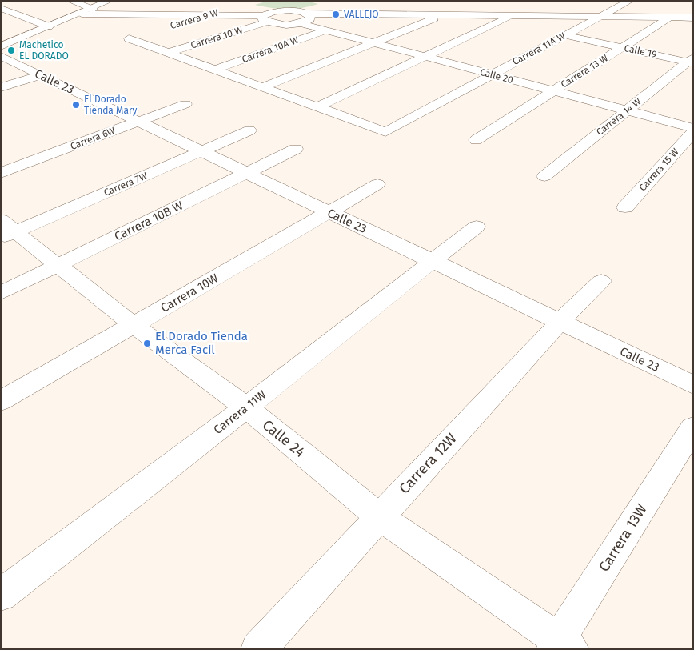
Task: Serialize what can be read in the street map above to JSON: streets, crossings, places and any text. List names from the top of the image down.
{
  "streets": {
    "street": [
      "Carrera 9 W",
      "Carrera 10 W",
      "Carrera 11A W",
      "Carrera 10A W",
      "Calle 19",
      "Carrera 13 W",
      "Calle 20",
      "Calle 23",
      "Carrera 14 W",
      "Carrera 6W",
      "Carrera 15 W",
      "Carrera 7W",
      "Carrera 10B W",
      "Carrera 10W",
      "Carrera 11W",
      "Calle 24",
      "Carrera 12W",
      "Carrera 13W"
    ]
  },
  "crossings": [
    ["Carrera 9 W", "Carrera 10 W"],
    ["Carrera 11A W", "Calle 19"],
    ["Carrera 11A W", "Calle 20"],
    ["Carrera 10A W", "Calle 20"],
    ["Calle 19", "Carrera 13 W"],
    ["Calle 19", "Carrera 14 W"],
    ["Carrera 13 W", "Calle 20"],
    ["Calle 20", "Carrera 14 W"],
    ["Calle 23", "Carrera 6W"],
    ["Calle 23", "Carrera 7W"],
    ["Calle 23", "Carrera 10B W"],
    ["Calle 23", "Carrera 10W"],
    ["Calle 23", "Carrera 11W"],
    ["Calle 23", "Carrera 12W"],
    ["Carrera 7W", "Calle 24"],
    ["Carrera 10B W", "Calle 24"],
    ["Carrera 10W", "Calle 24"],
    ["Carrera 11W", "Calle 24"],
    ["Calle 24", "Carrera 12W"],
    ["Calle 24", "Carrera 13W"]
  ],
  "places": [
    "VALLEJO",
    "Machetico EL DORADO",
    "El Dorado Tienda Mary",
    "El Dorado Tienda Merca Facil"
  ]
}
